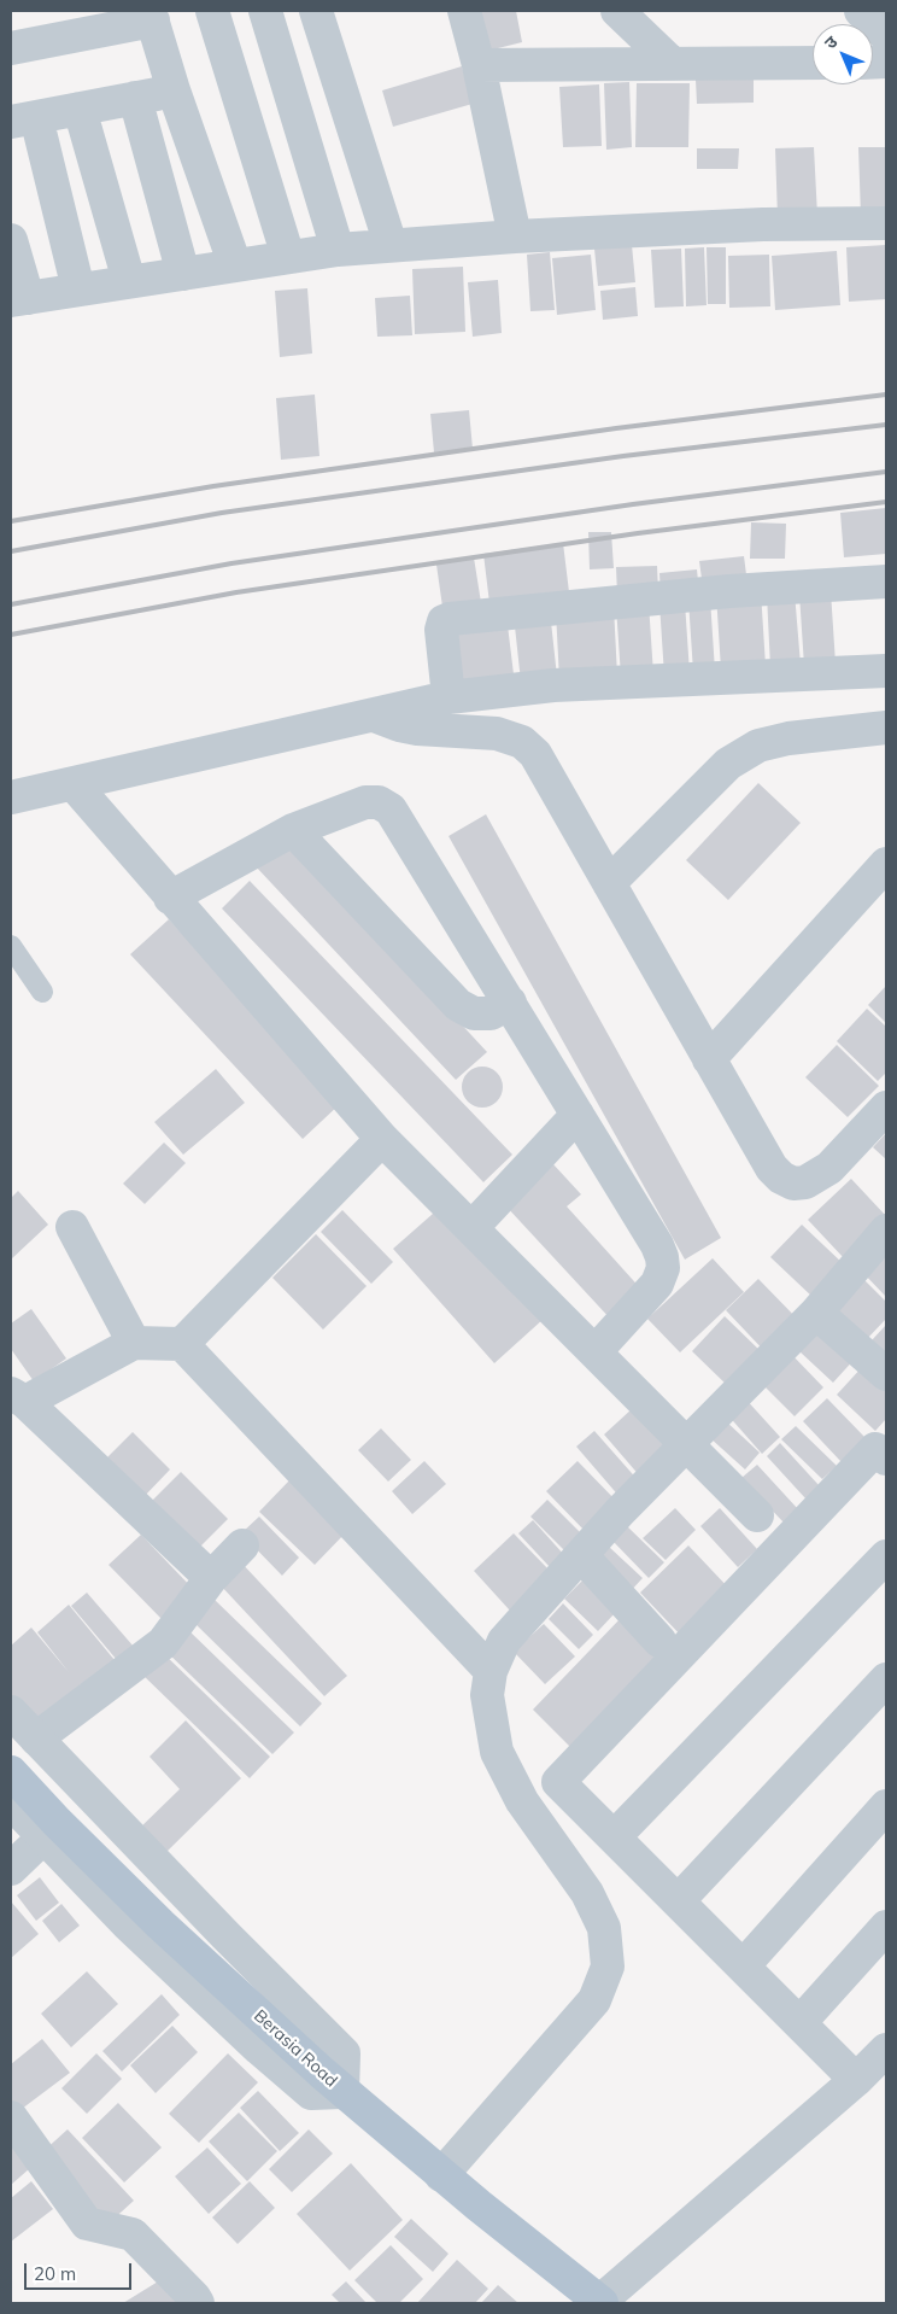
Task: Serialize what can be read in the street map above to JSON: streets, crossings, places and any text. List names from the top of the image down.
{
  "streets": {
    "main road": ["Berasia Road"]
  },
  "scale_bar": "20 m",
  "north": "top left"
}
